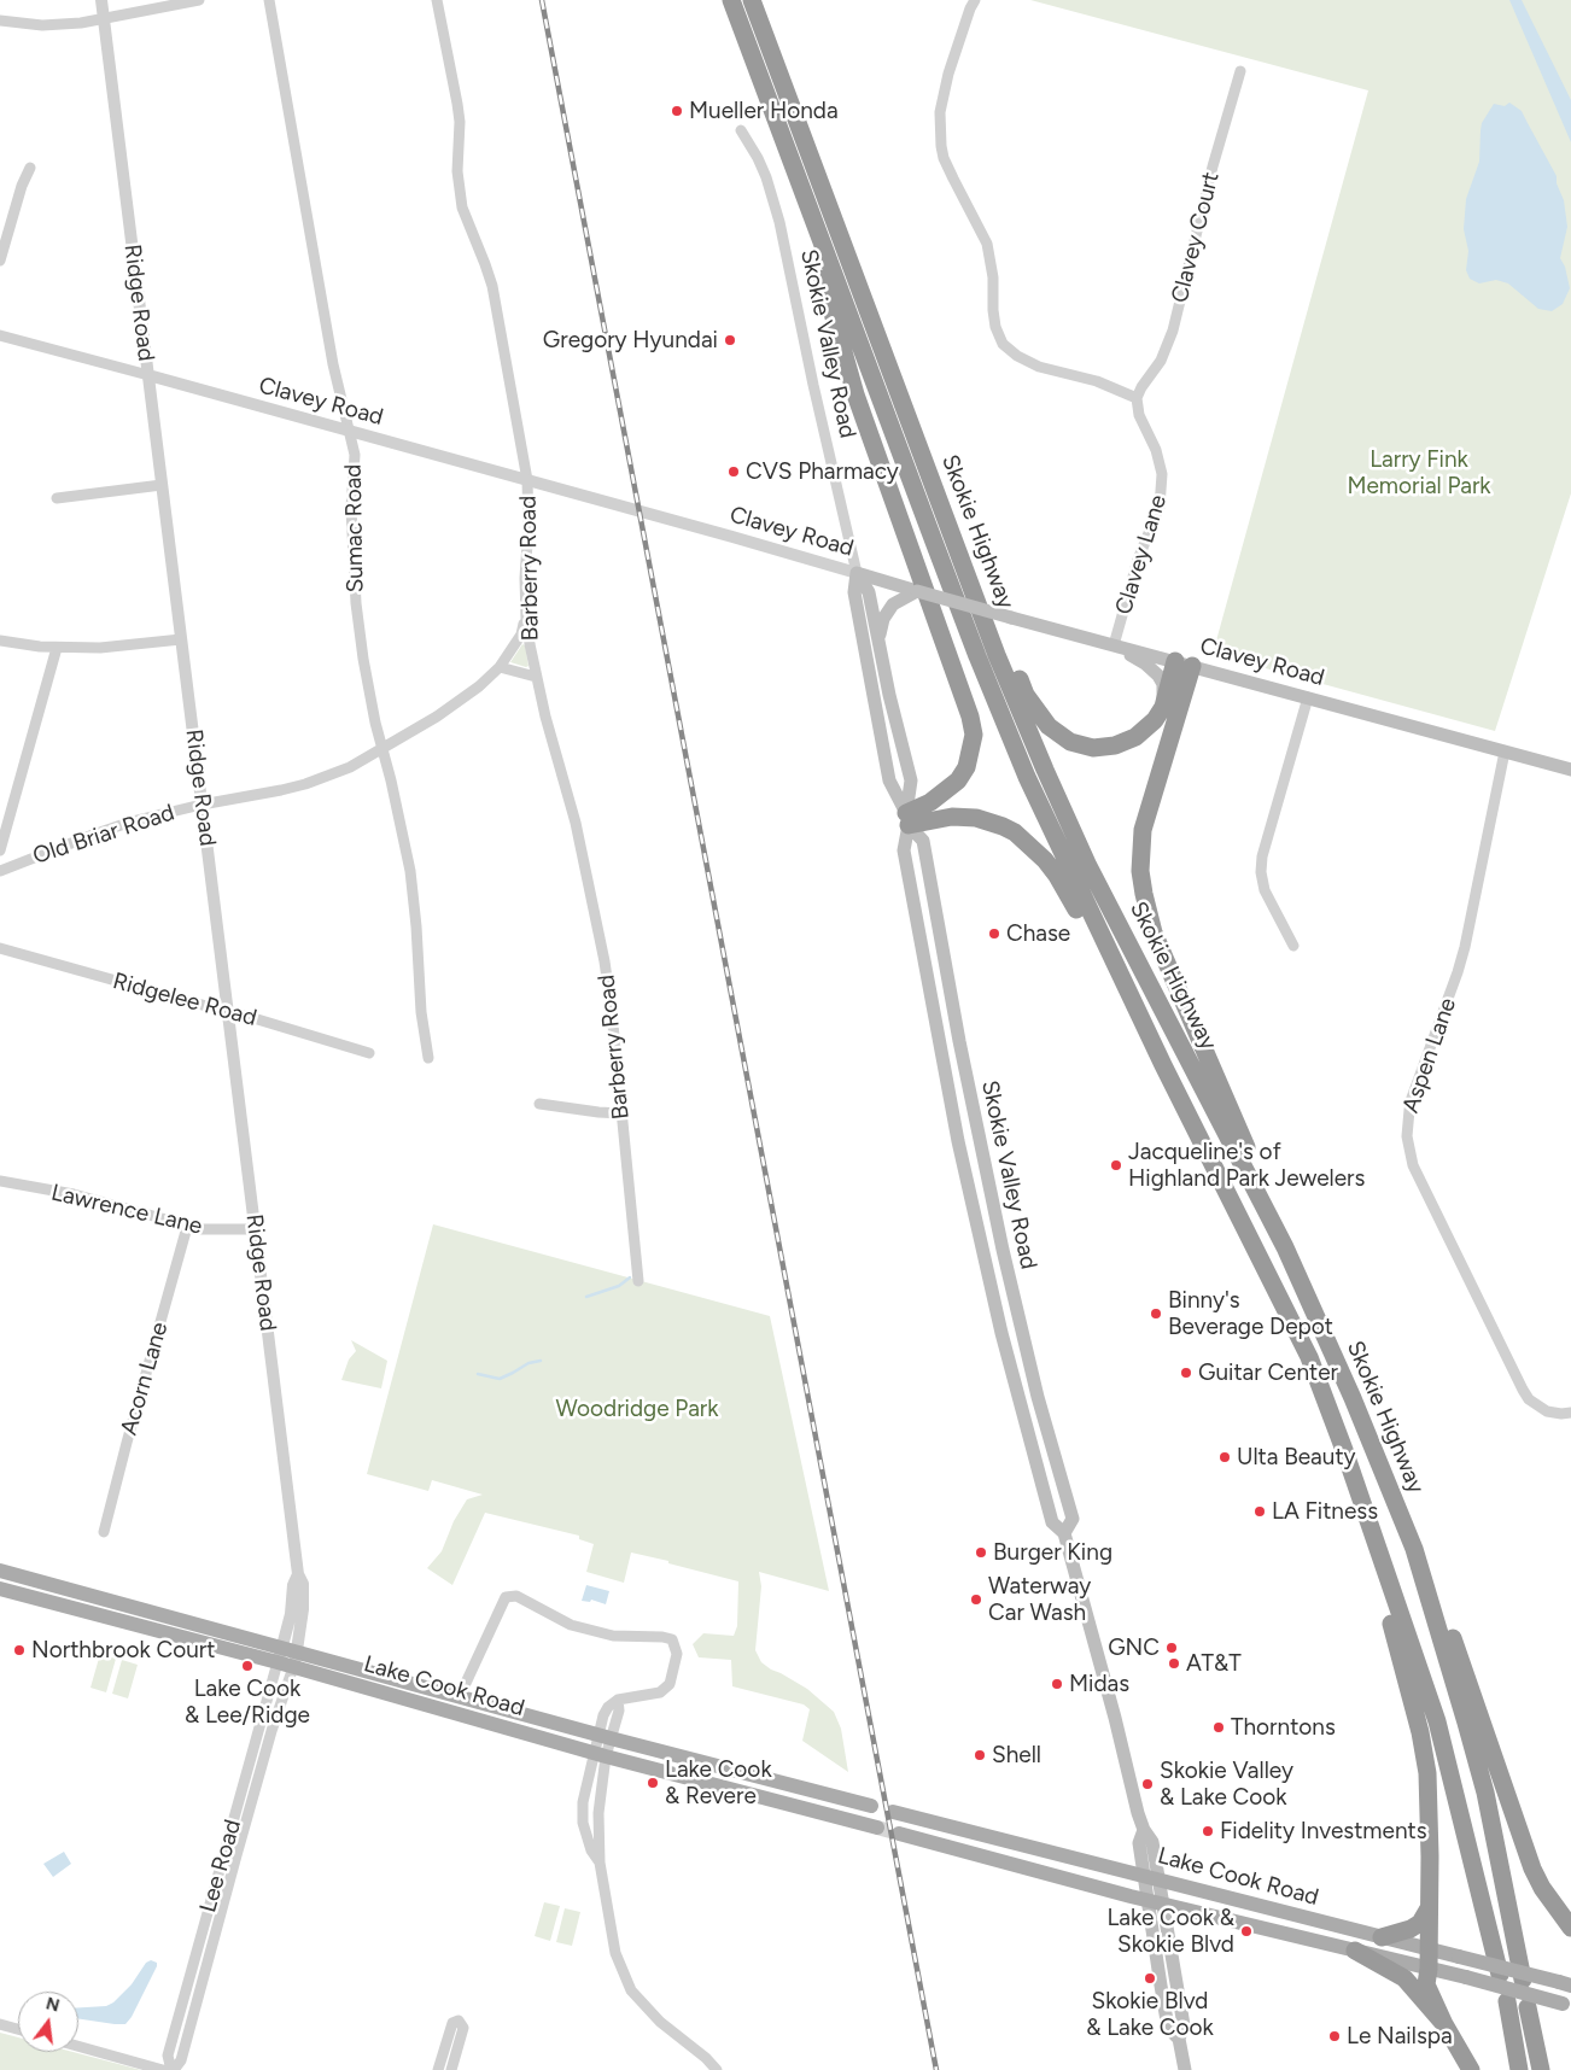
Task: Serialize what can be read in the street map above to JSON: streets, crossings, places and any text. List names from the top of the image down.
{
  "streets": {
    "highway": ["Skokie Highway"],
    "main road": ["Skokie Valley Road", "Clavey Road", "Lake Cook Road"],
    "street": [
      "Clavey Court",
      "Ridge Road",
      "Sumac Road",
      "Clavey Lane",
      "Barberry Road",
      "Old Briar Road",
      "Ridgelee Road",
      "Aspen Lane",
      "Lawrence Lane",
      "Acorn Lane",
      "Lee Road"
    ]
  },
  "crossings": [
    ["Clavey Court", "Clavey Lane"],
    ["Ridge Road", "Clavey Road"],
    ["Ridge Road", "Old Briar Road"],
    ["Ridge Road", "Ridgelee Road"],
    ["Ridge Road", "Lawrence Lane"],
    ["Ridge Road", "Lake Cook Road"],
    ["Ridge Road", "Lee Road"],
    ["Skokie Valley Road", "Clavey Road"],
    ["Skokie Valley Road", "Lake Cook Road"],
    ["Clavey Road", "Sumac Road"],
    ["Clavey Road", "Clavey Lane"],
    ["Clavey Road", "Barberry Road"],
    ["Clavey Road", "Aspen Lane"],
    ["Sumac Road", "Old Briar Road"],
    ["Barberry Road", "Old Briar Road"],
    ["Lawrence Lane", "Acorn Lane"],
    ["Lake Cook Road", "Lee Road"]
  ],
  "parks": ["Larry Fink Memorial Park", "Woodridge Park"],
  "places": [
    "Mueller Honda",
    "Gregory Hyundai",
    "CVS Pharmacy",
    "Chase",
    "Jacqueline's of Highland Park Jewelers",
    "Binny's Beverage Depot",
    "Guitar Center",
    "Ulta Beauty",
    "LA Fitness",
    "Burger King",
    "Waterway Car Wash",
    "GNC",
    "Northbrook Court",
    "AT&T",
    "Lake Cook & Lee/Ridge",
    "Midas",
    "Thorntons",
    "Shell",
    "Lake Cook & Revere",
    "Skokie Valley & Lake Cook",
    "Fidelity Investments",
    "Lake Cook & Skokie Blvd",
    "Skokie Blvd & Lake Cook",
    "Le Nailspa"
  ],
  "north": "top"
}
